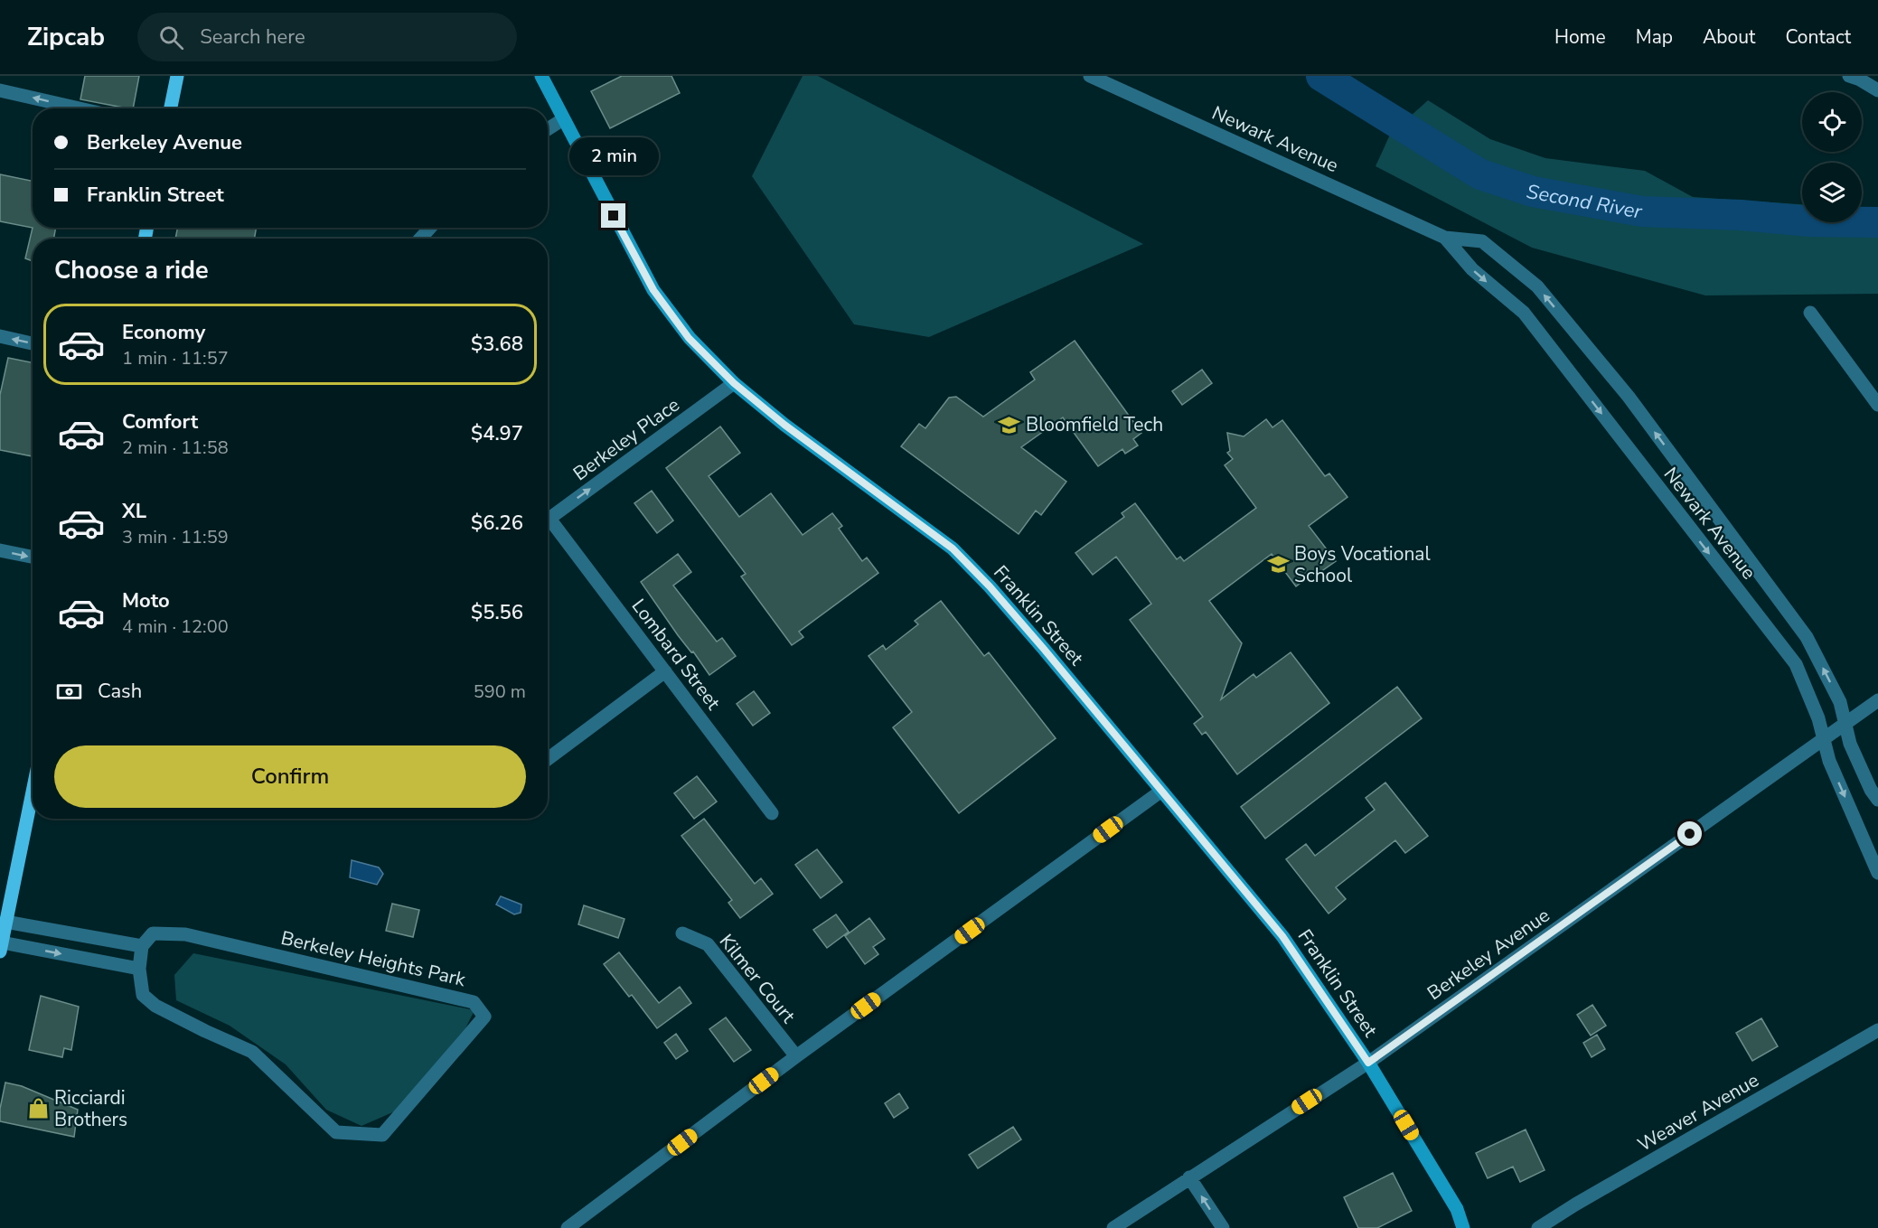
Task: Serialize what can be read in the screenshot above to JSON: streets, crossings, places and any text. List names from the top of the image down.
{
  "streets": {
    "main road": ["Franklin Street"],
    "street": [
      "Newark Avenue",
      "Berkeley Place",
      "Lombard Street",
      "Berkeley Avenue",
      "Berkeley Heights Park",
      "Kilmer Court",
      "Weaver Avenue"
    ]
  },
  "crossings": [
    ["Newark Avenue", "Berkeley Avenue"],
    ["Berkeley Place", "Franklin Street"],
    ["Franklin Street", "Berkeley Avenue"]
  ],
  "one_way": ["Berkeley Place"],
  "water": ["Second River"],
  "places": {
    "school or university": ["Bloomfield Tech", "Boys Vocational School"],
    "shop": ["Ricciardi Brothers"]
  },
  "page": {
    "header": "Zipcab",
    "search": "Search here",
    "nav": [
      "Home",
      "Map",
      "About",
      "Contact"
    ],
    "banner": ["Berkeley Avenue", "Franklin Street"],
    "bubble": "2 min",
    "heading": "Choose a ride",
    "list": [
      {
        "name": "Economy",
        "note": "1 min · 11:57",
        "value": "$3.68"
      },
      {
        "name": "Comfort",
        "note": "2 min · 11:58",
        "value": "$4.97"
      },
      {
        "name": "XL",
        "note": "3 min · 11:59",
        "value": "$6.26"
      },
      {
        "name": "Moto",
        "note": "4 min · 12:00",
        "value": "$5.56"
      }
    ],
    "pay": ["Cash", "590 m"],
    "buttons": "Confirm"
  }
}
